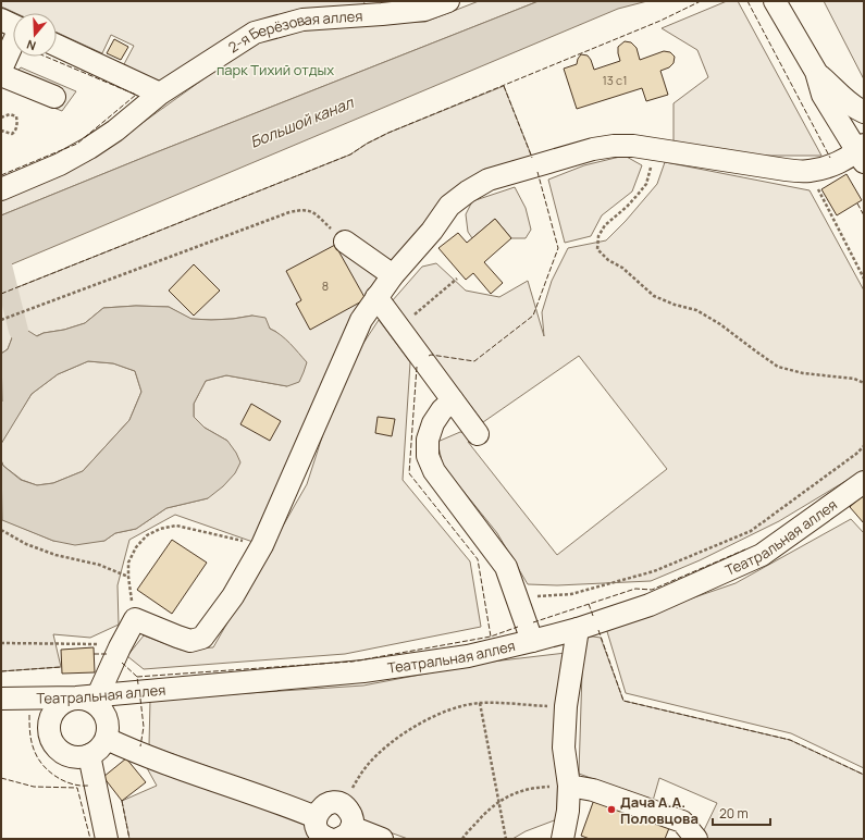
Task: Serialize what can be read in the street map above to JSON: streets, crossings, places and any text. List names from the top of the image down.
{
  "streets": {
    "street": ["2-я Берёзовая аллея", "Театральная аллея"]
  },
  "water": ["Большой канал"],
  "parks": ["парк Тихий отдых"],
  "places": ["Дача А.А. Половцова"],
  "house_numbers": ["13 с1", "8"],
  "scale_bar": "20 m",
  "north": "bottom"
}
